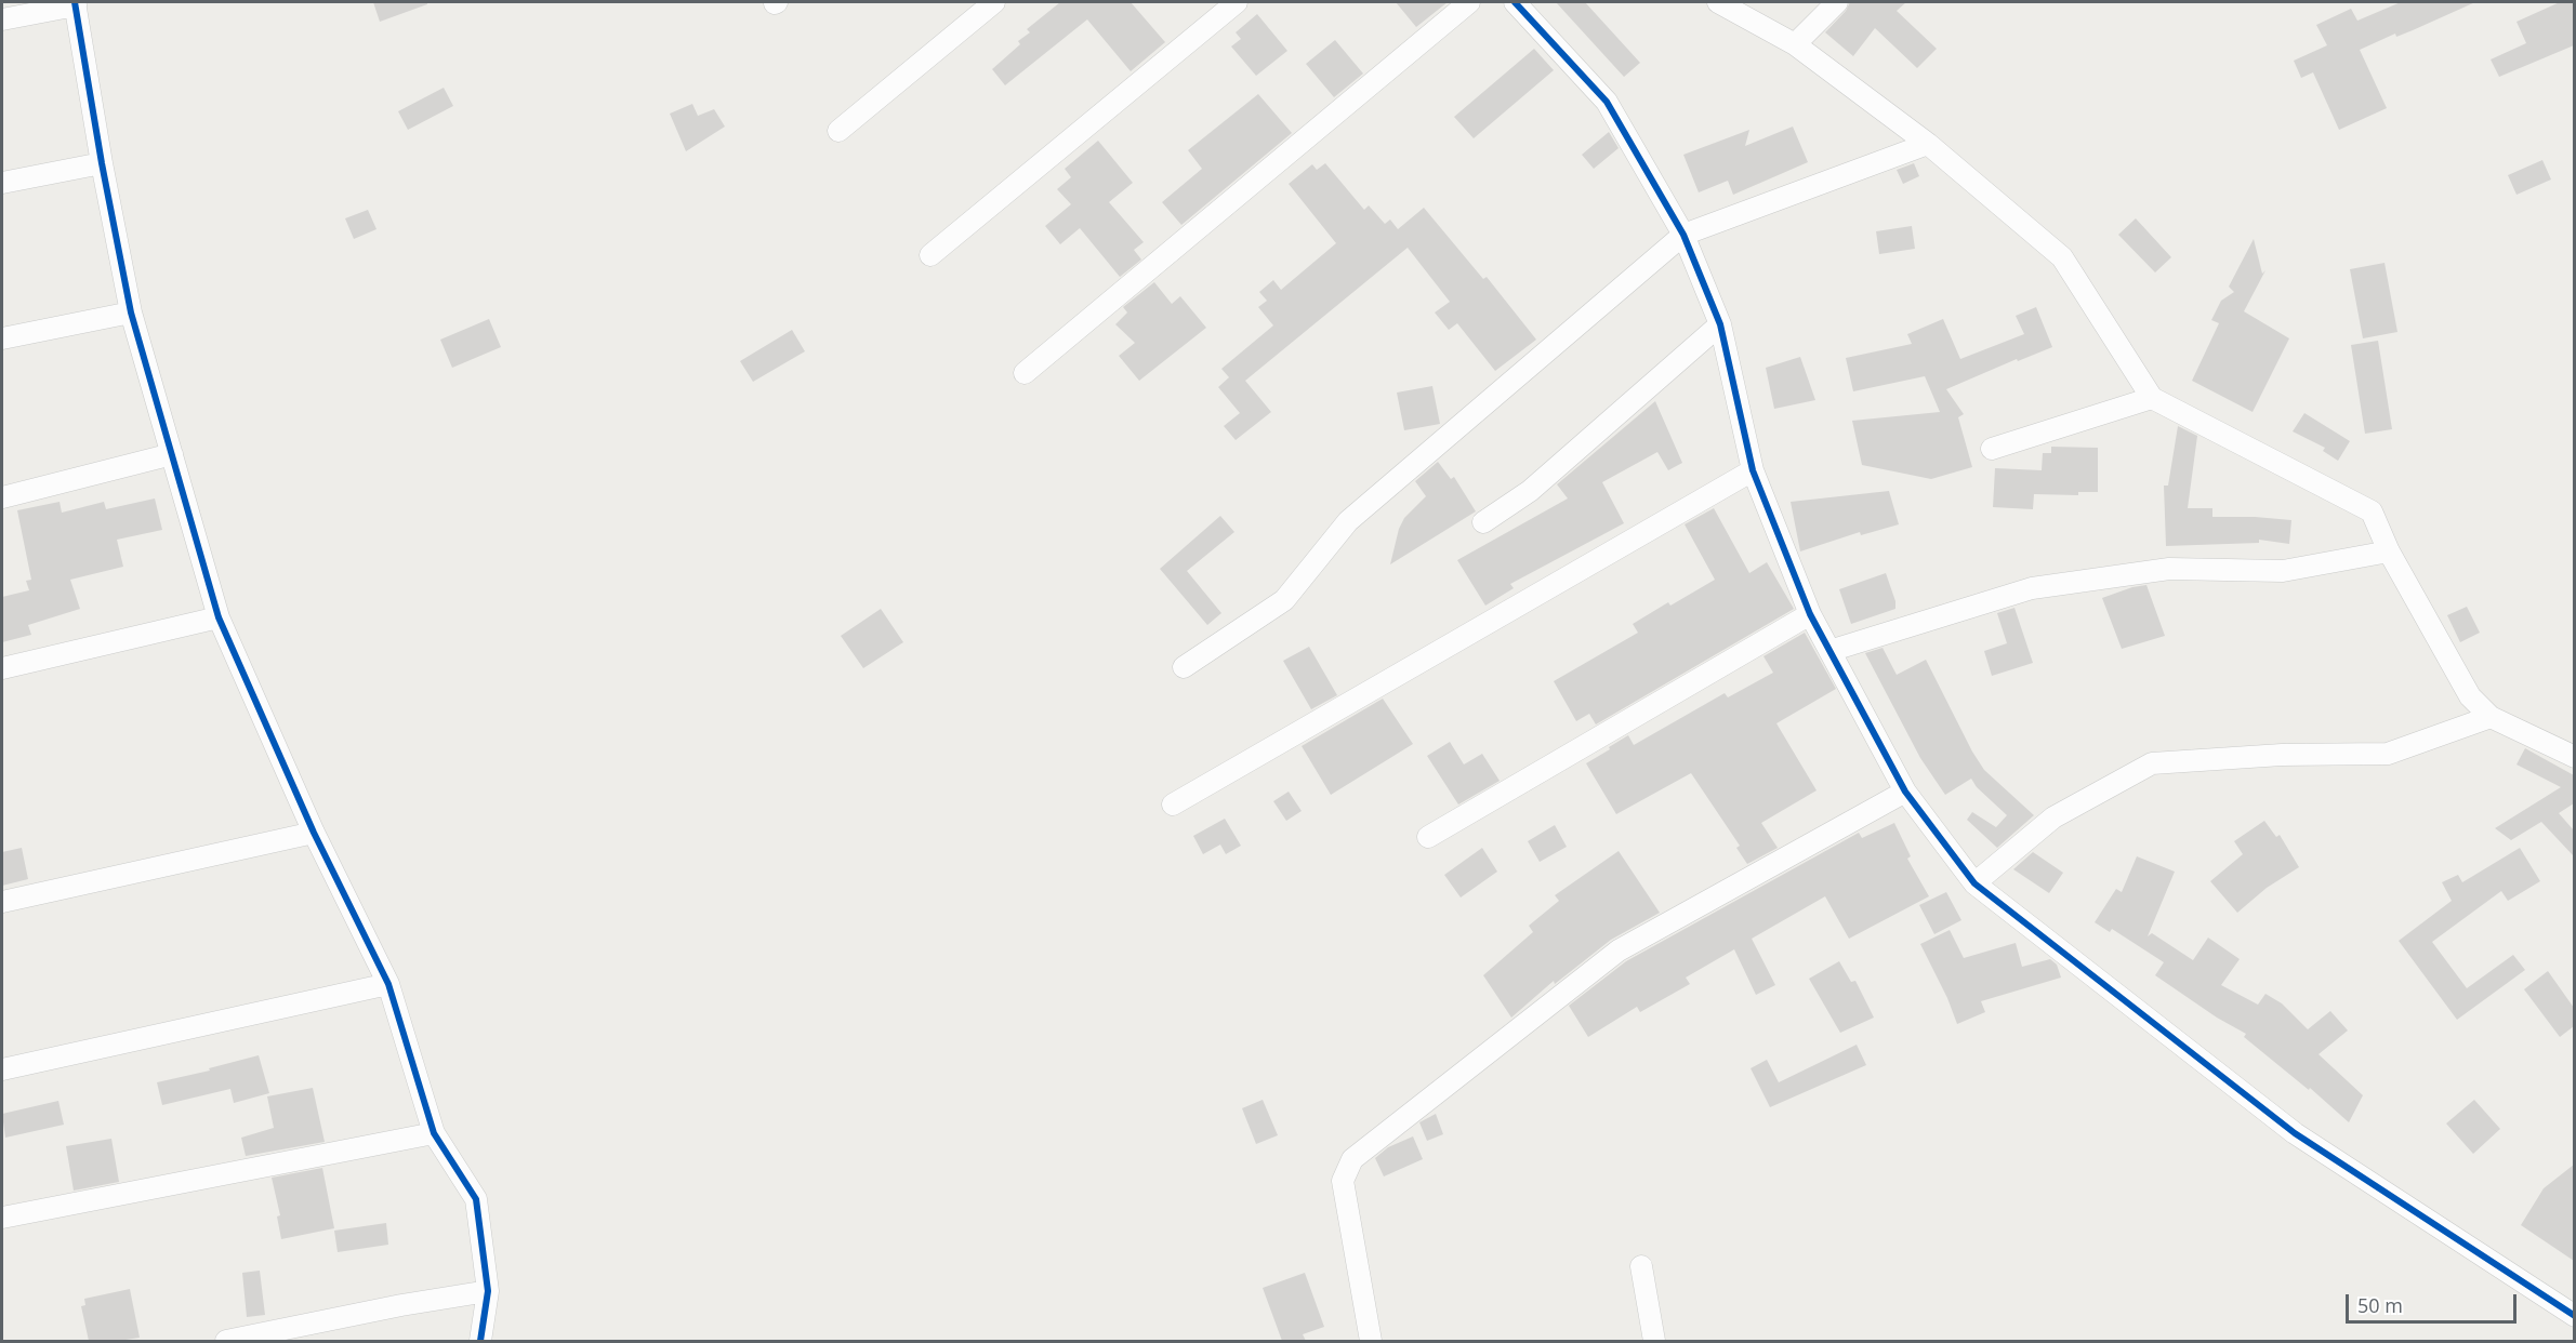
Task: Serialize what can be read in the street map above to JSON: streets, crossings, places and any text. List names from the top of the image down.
{
  "scale_bar": "50 m"
}
